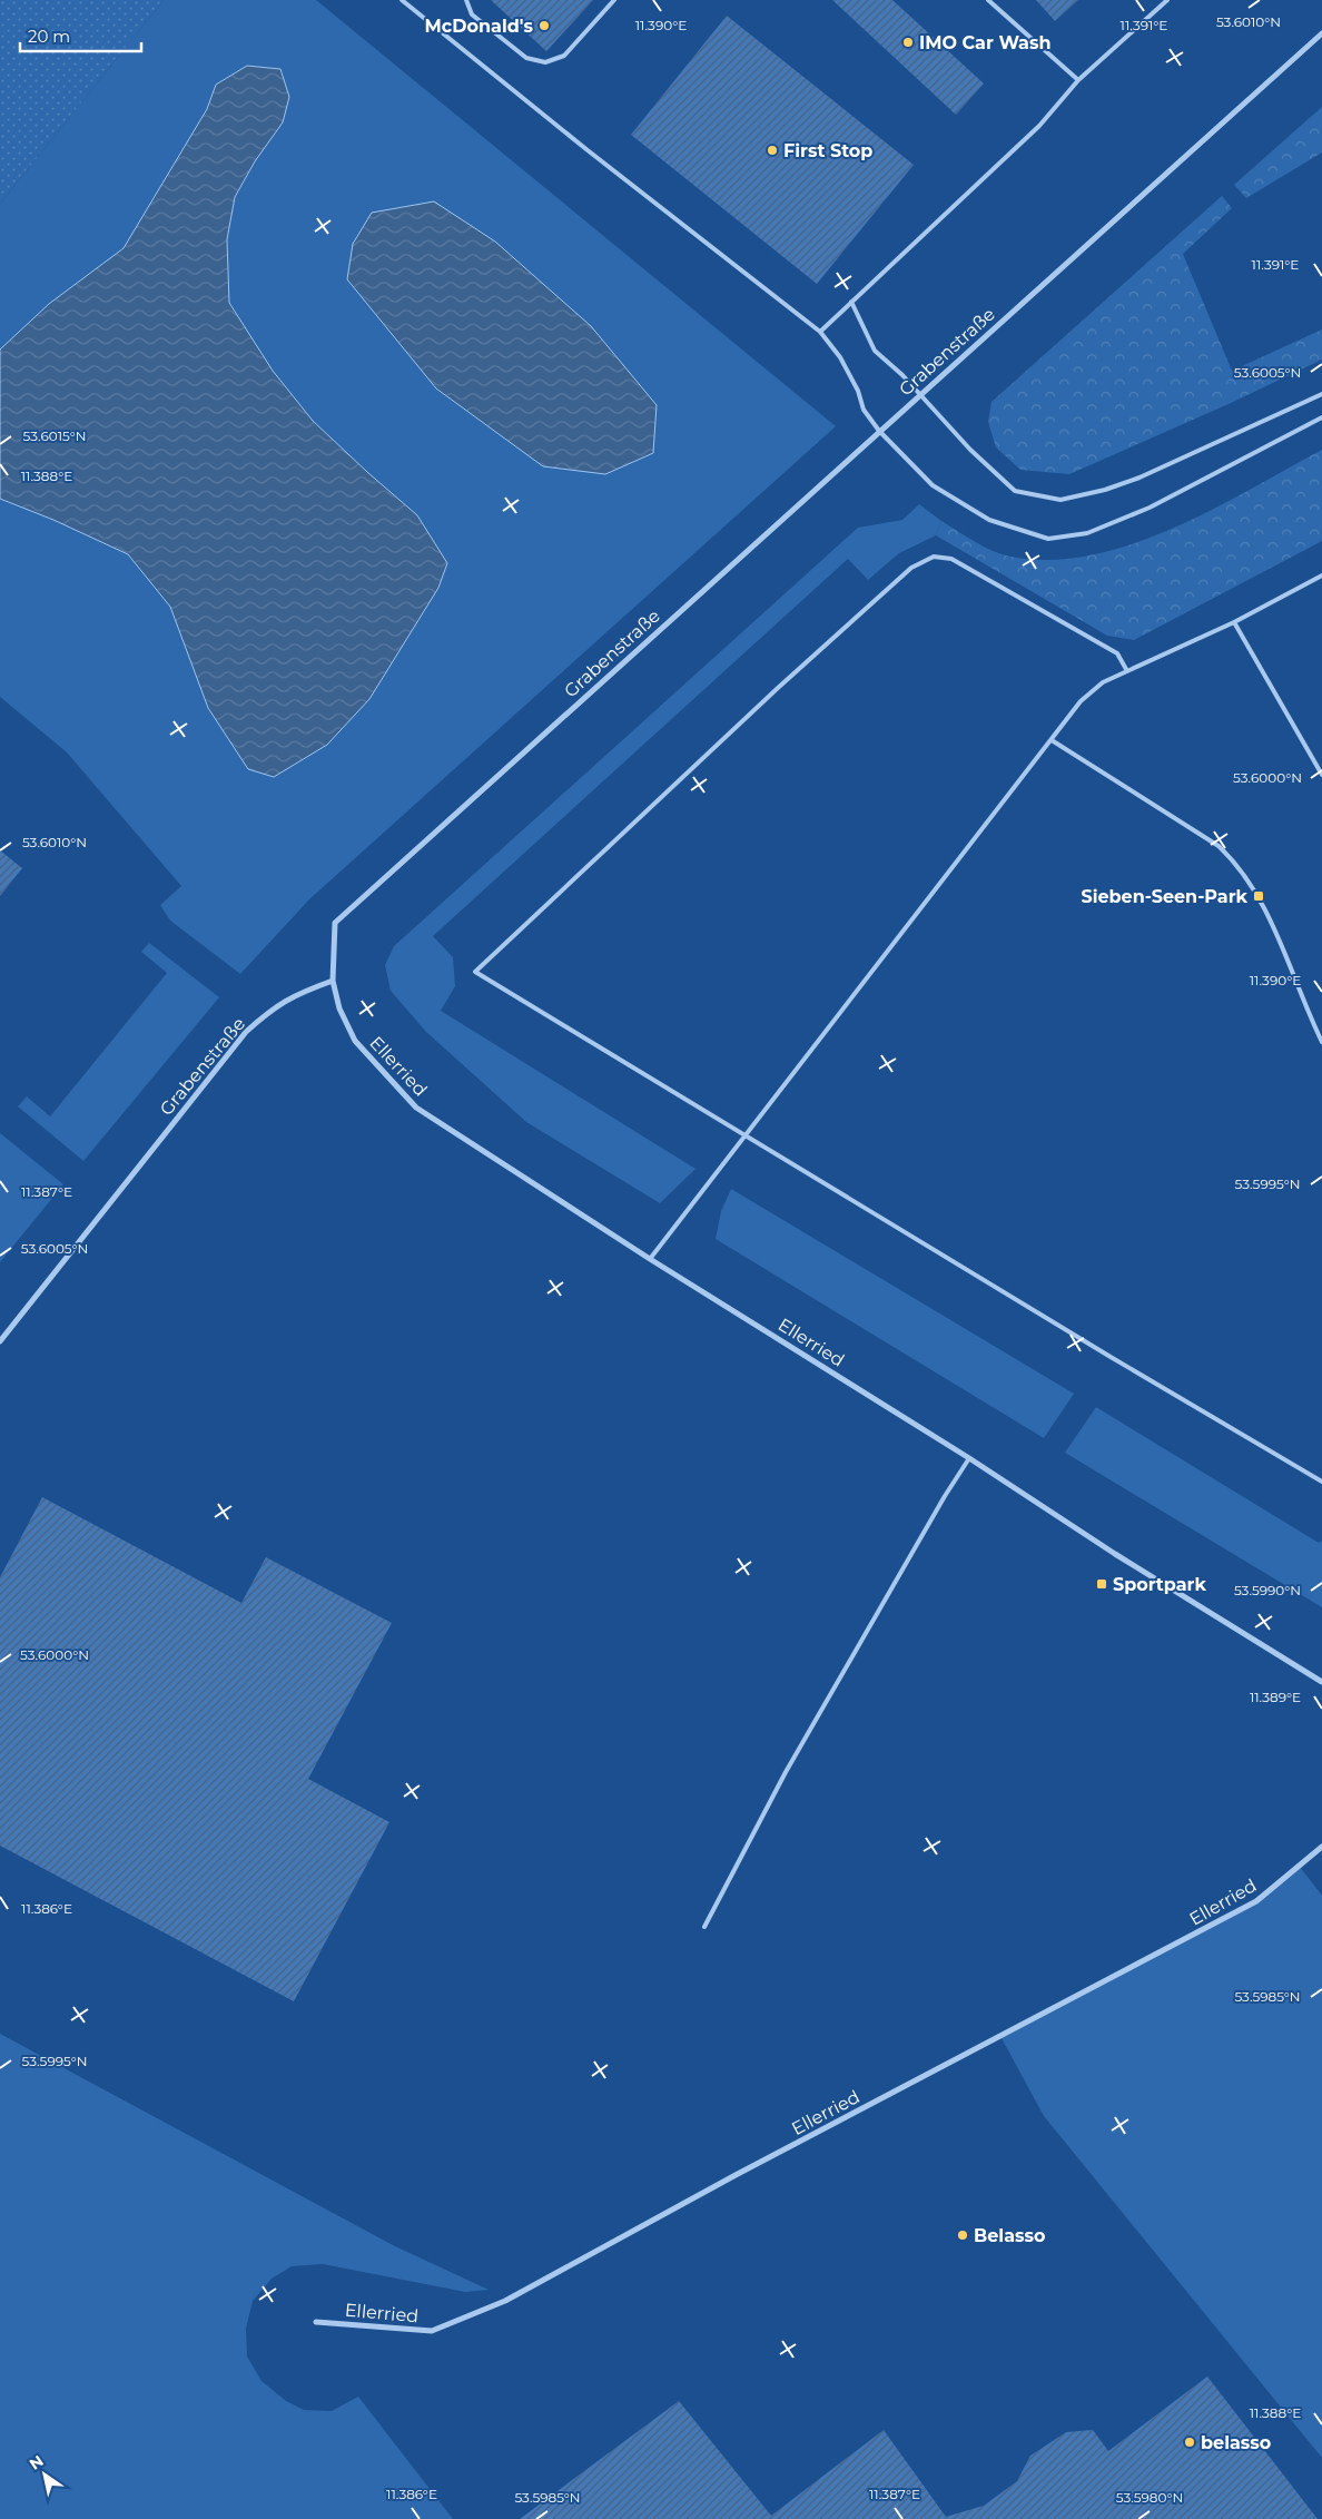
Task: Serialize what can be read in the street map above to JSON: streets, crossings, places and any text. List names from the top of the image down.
{
  "streets": {
    "street": ["Grabenstraße", "Ellerried"]
  },
  "crossings": [
    ["Grabenstraße", "Ellerried"]
  ],
  "places": {
    "other": [
      "McDonald's",
      "IMO Car Wash",
      "First Stop",
      "Belasso",
      "belasso"
    ],
    "transit": ["Sieben-Seen-Park", "Sportpark"]
  },
  "scale_bar": "20 m",
  "north": "top left",
  "coordinates": [
    "53.6010°N",
    "11.390°E",
    "11.391°E",
    "53.6005°N",
    "53.6015°N",
    "11.388°E",
    "53.6000°N",
    "53.5995°N",
    "11.387°E",
    "53.5990°N",
    "11.389°E",
    "11.386°E",
    "53.5985°N",
    "53.5980°N"
  ]
}
